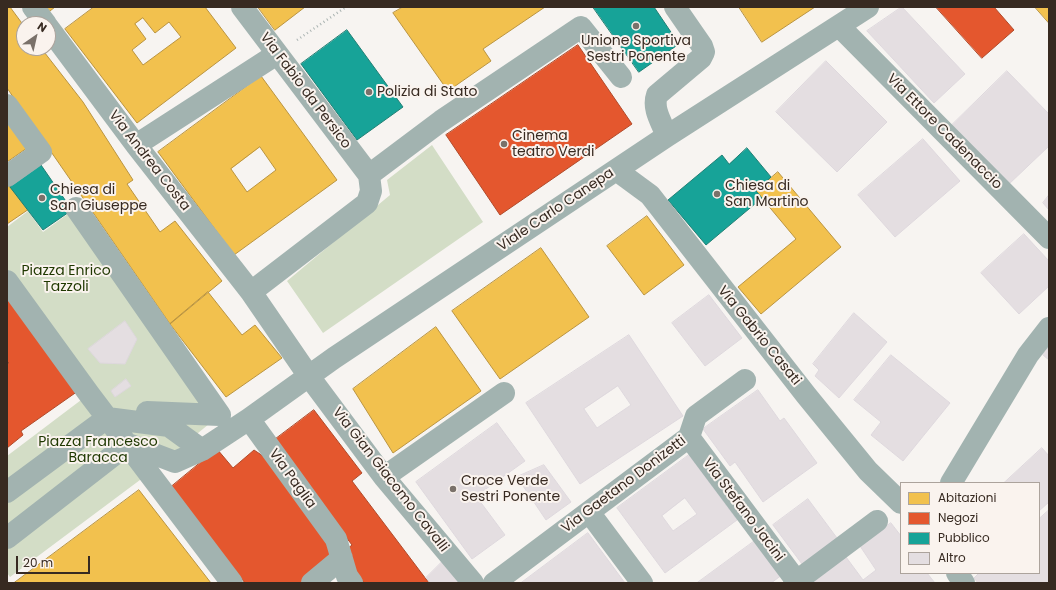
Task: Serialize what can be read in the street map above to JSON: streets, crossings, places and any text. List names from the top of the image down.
{
  "streets": {
    "street": [
      "Via Fabio da Persico",
      "Via Ettore Cadenaccio",
      "Via Andrea Costa",
      "Viale Carlo Canepa",
      "Via Gabrio Casati",
      "Via Paglia",
      "Via Gian Giacomo Cavalli",
      "Via Gaetano Donizetti",
      "Via Stefano Jacini"
    ]
  },
  "crossings": [
    ["Via Ettore Cadenaccio", "Viale Carlo Canepa"],
    ["Via Andrea Costa", "Viale Carlo Canepa"],
    ["Via Andrea Costa", "Via Gian Giacomo Cavalli"],
    ["Viale Carlo Canepa", "Via Gabrio Casati"],
    ["Viale Carlo Canepa", "Via Paglia"],
    ["Viale Carlo Canepa", "Via Gian Giacomo Cavalli"],
    ["Via Gaetano Donizetti", "Via Stefano Jacini"]
  ],
  "parks": ["Piazza Enrico Tazzoli", "Piazza Francesco Baracca"],
  "places": [
    "Unione Sportiva Sestri Ponente",
    "Polizia di Stato",
    "Cinema teatro Verdi",
    "Chiesa di San Martino",
    "Chiesa di San Giuseppe",
    "Croce Verde Sestri Ponente"
  ],
  "legend": [
    "Abitazioni",
    "Negozi",
    "Pubblico",
    "Altro"
  ],
  "scale_bar": "20 m",
  "north": "top right"
}
